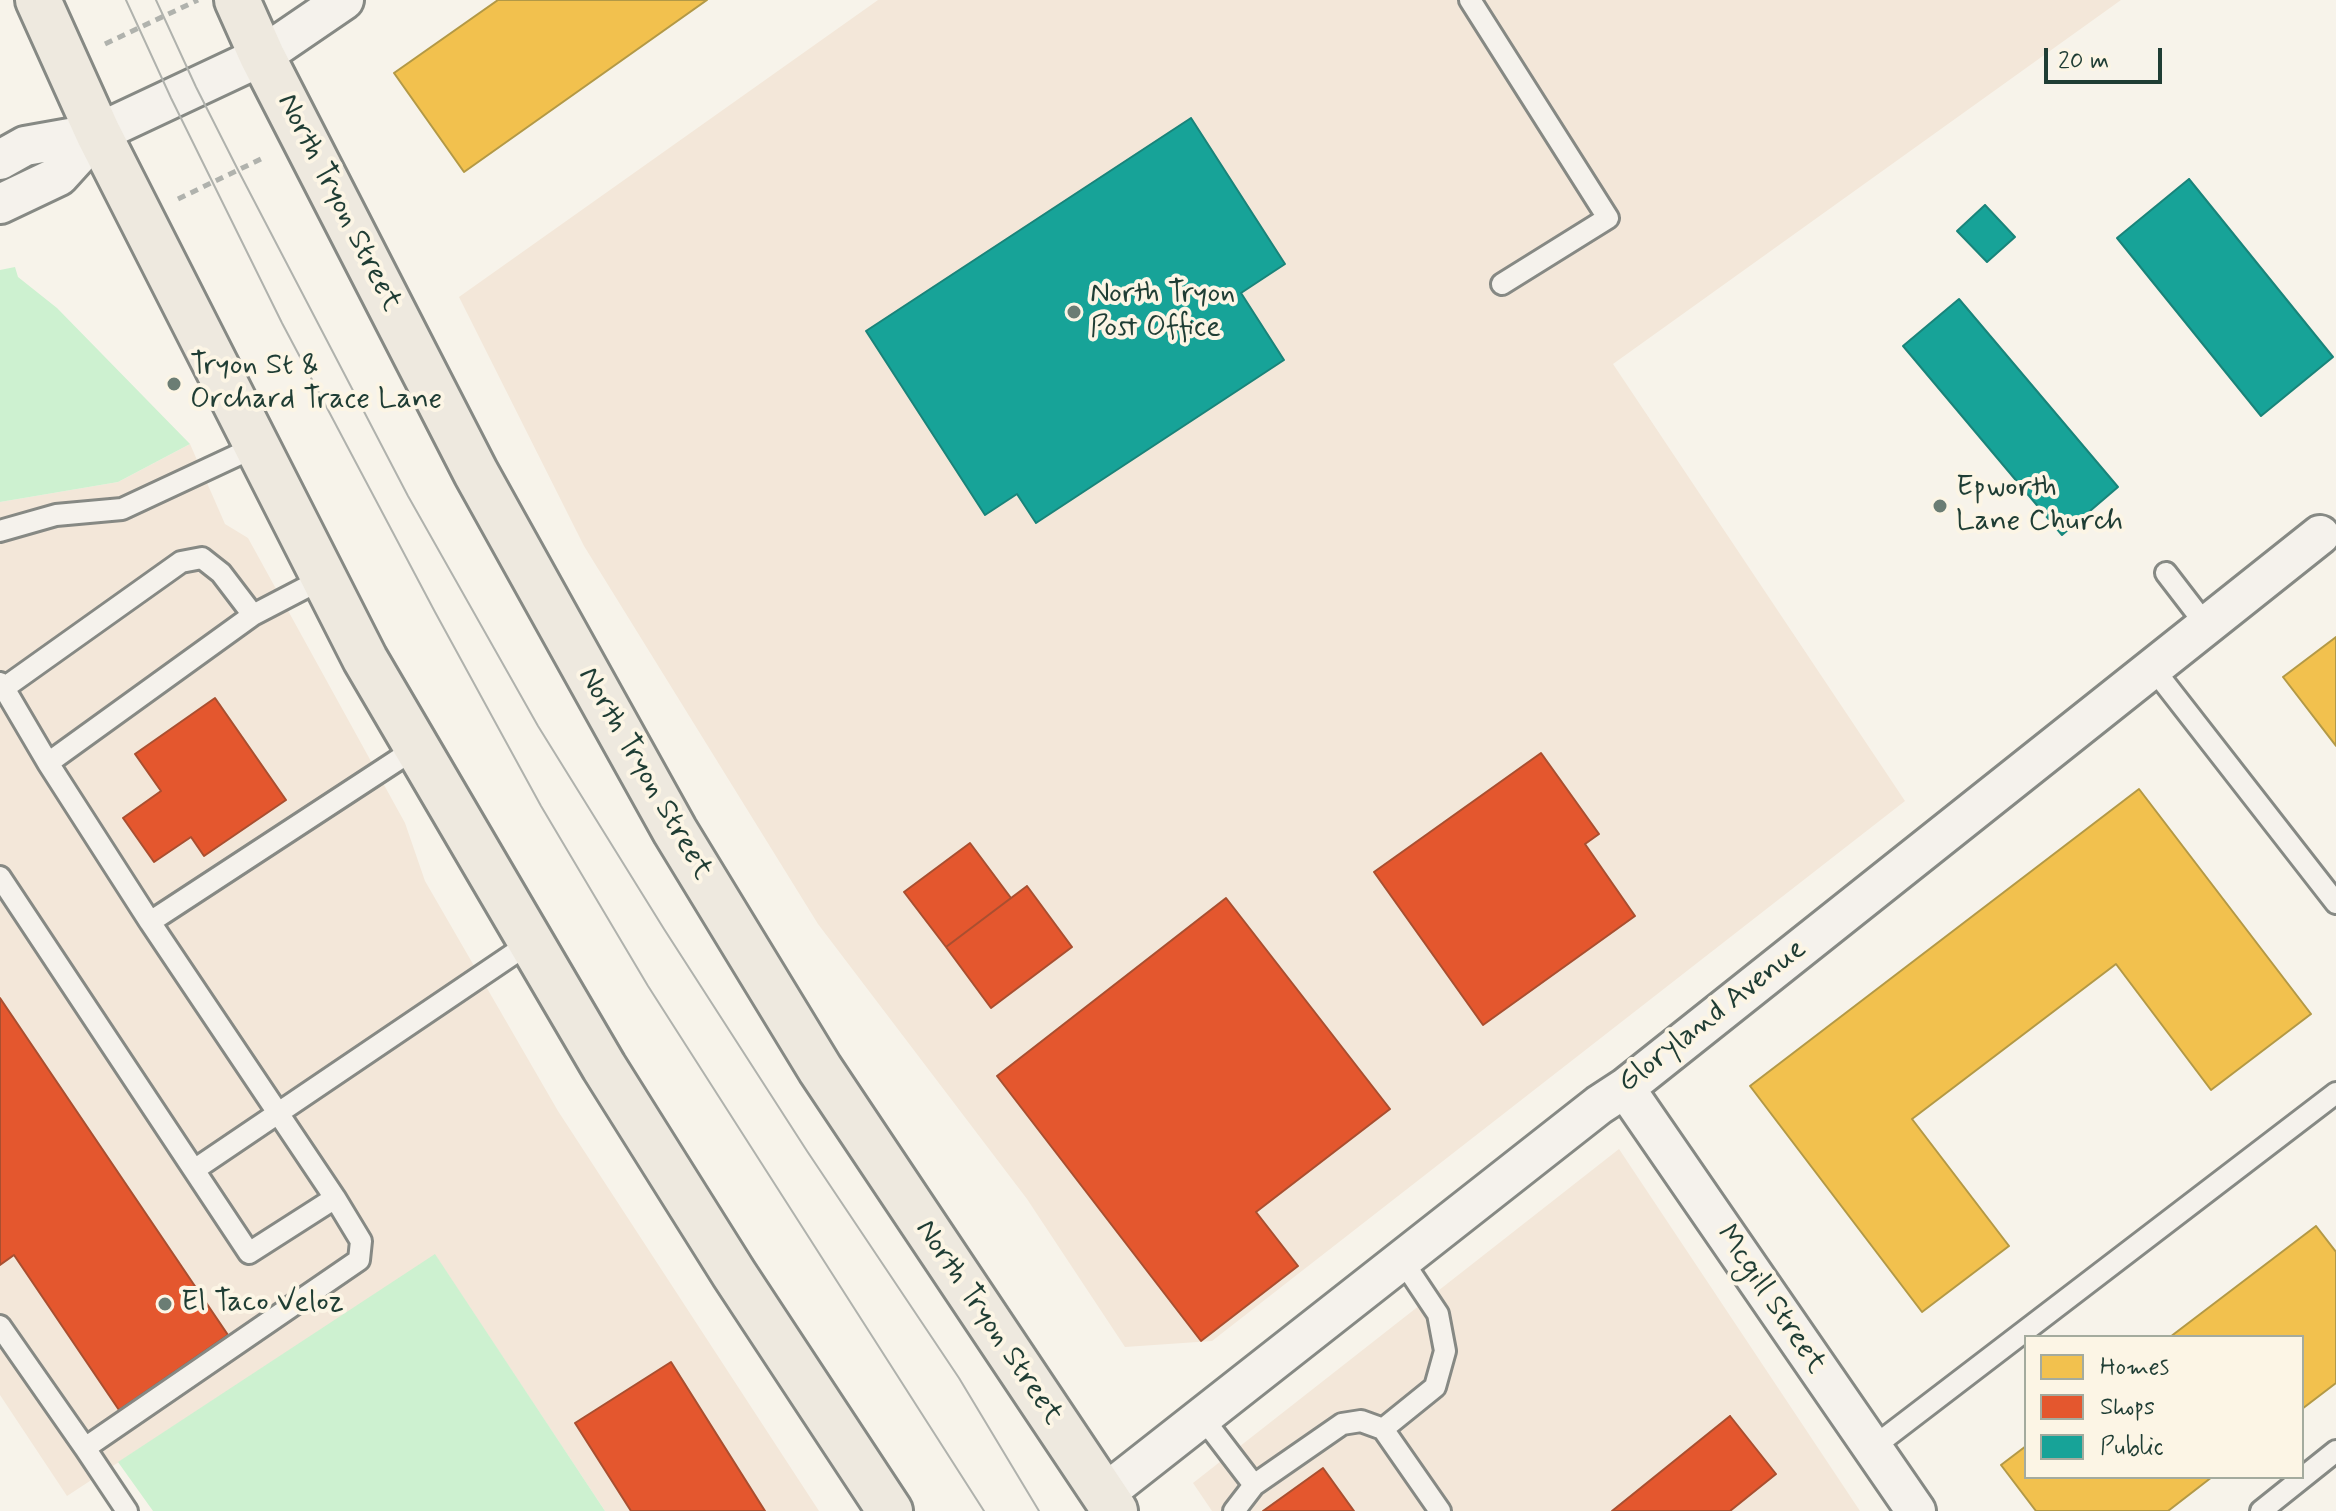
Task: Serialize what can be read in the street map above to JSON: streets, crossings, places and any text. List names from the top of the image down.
{
  "streets": {
    "main road": ["North Tryon Street"],
    "street": ["Gloryland Avenue", "Mcgill Street"]
  },
  "crossings": [
    ["North Tryon Street", "Gloryland Avenue"],
    ["Gloryland Avenue", "Mcgill Street"]
  ],
  "places": [
    "North Tryon Post Office",
    "Tryon St & Orchard Trace Lane",
    "Epworth Lane Church",
    "El Taco Veloz"
  ],
  "legend": ["Homes", "Shops", "Public"],
  "scale_bar": "20 m"
}
